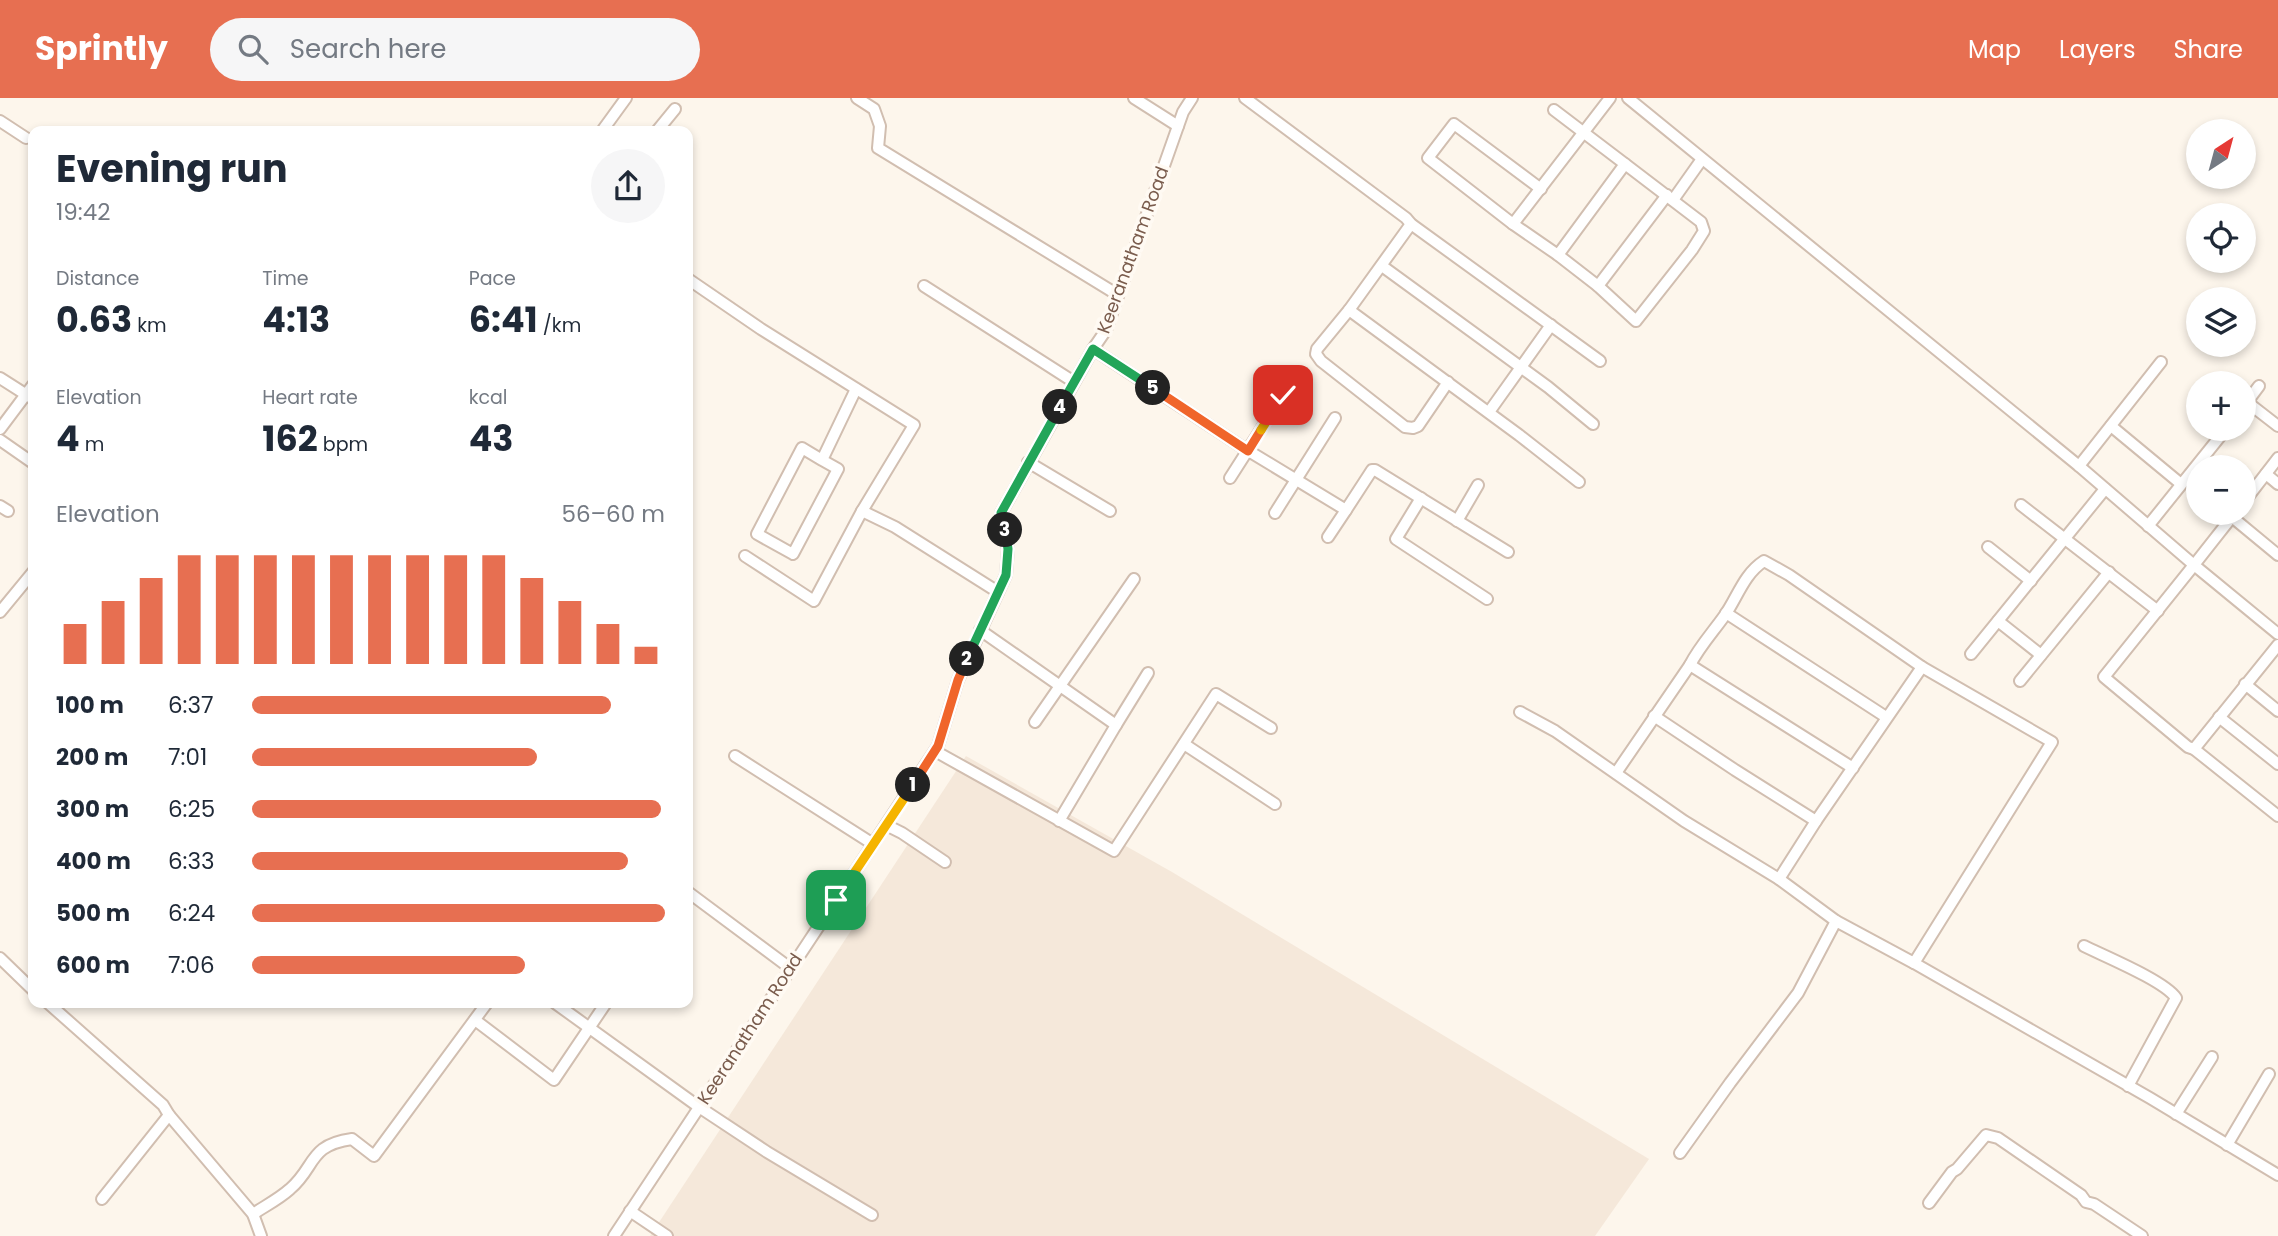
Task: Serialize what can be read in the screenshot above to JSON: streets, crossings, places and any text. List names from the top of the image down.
{
  "streets": {
    "street": ["Keeranatham Road"]
  },
  "north": "top right",
  "page": {
    "header": "Sprintly",
    "search": "Search here",
    "nav": ["Map", "Layers", "Share"],
    "map_buttons": ["+", "−"],
    "heading": ["Evening run", "19:42"],
    "stats": [
      ["Distance", "0.63 km"],
      ["Time", "4:13"],
      ["Pace", "6:41 /km"],
      ["Elevation", "4 m"],
      ["Heart rate", "162 bpm"],
      ["kcal", "43"]
    ],
    "pins": [
      "5",
      "4",
      "3",
      "2",
      "1"
    ],
    "chart": ["Elevation", "56–60 m"],
    "list": [
      {
        "name": "100 m",
        "note": "6:37"
      },
      {
        "name": "200 m",
        "note": "7:01"
      },
      {
        "name": "300 m",
        "note": "6:25"
      },
      {
        "name": "400 m",
        "note": "6:33"
      },
      {
        "name": "500 m",
        "note": "6:24"
      },
      {
        "name": "600 m",
        "note": "7:06"
      }
    ]
  }
}
